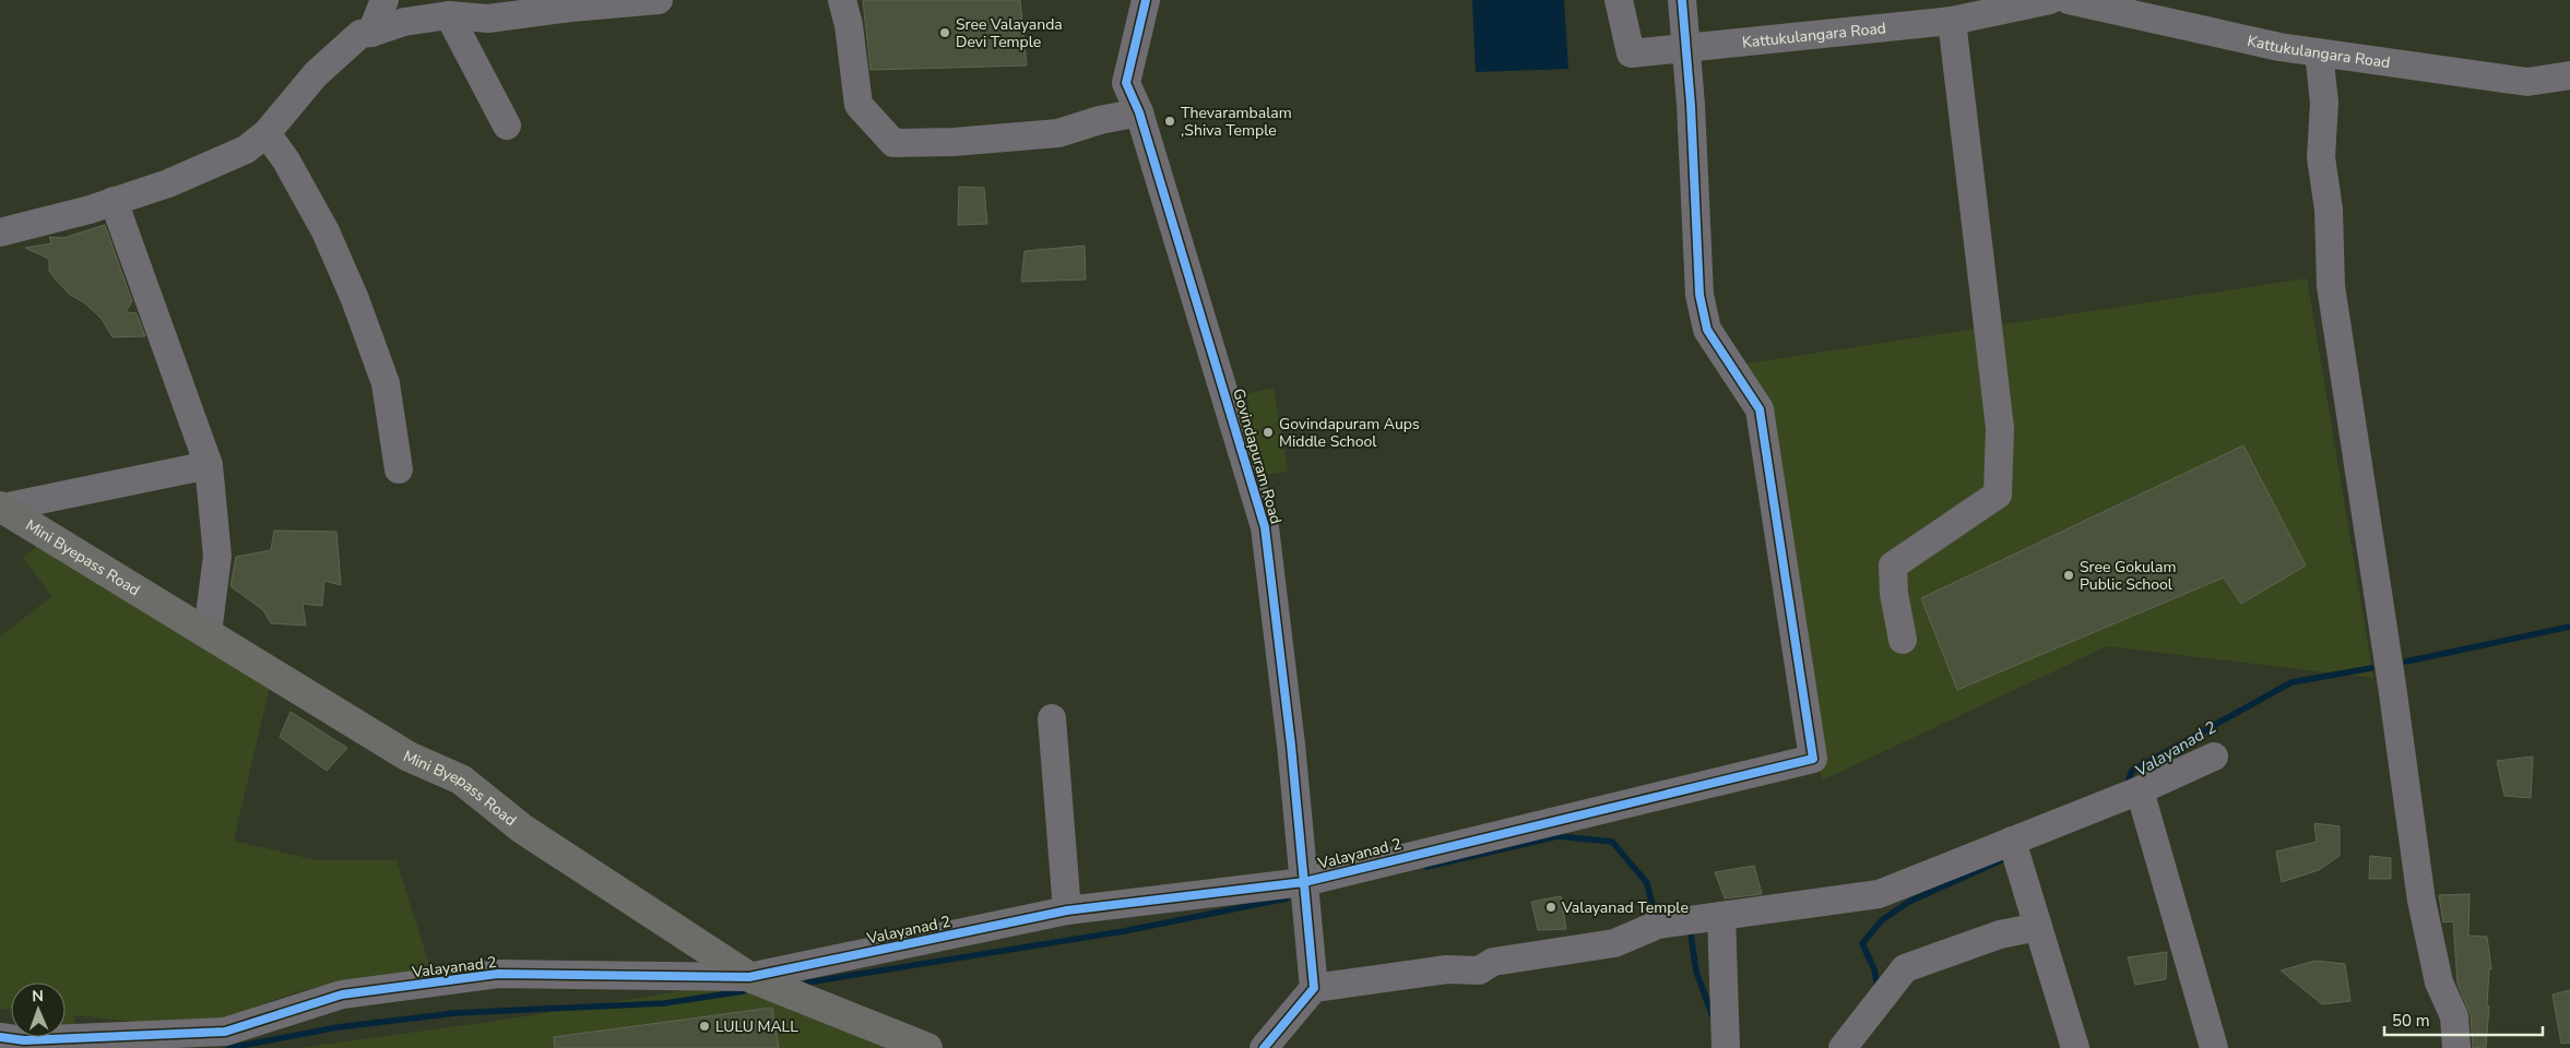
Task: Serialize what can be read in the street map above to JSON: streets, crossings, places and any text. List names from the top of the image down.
{
  "streets": {
    "main road": ["Mini Byepass Road"],
    "street": ["Kattukulangara Road", "Govindapuram Road", "Valayanad 2"]
  },
  "crossings": [
    ["Kattukulangara Road", "Valayanad 2"],
    ["Govindapuram Road", "Valayanad 2"],
    ["Mini Byepass Road", "Valayanad 2"]
  ],
  "water": ["Valayanad 2"],
  "places": [
    "Sree Valayanda Devi Temple",
    "Thevarambalam ,Shiva Temple",
    "Govindapuram Aups Middle School",
    "Sree Gokulam Public School",
    "Valayanad Temple",
    "LULU MALL"
  ],
  "scale_bar": "50 m",
  "north": "top"
}
